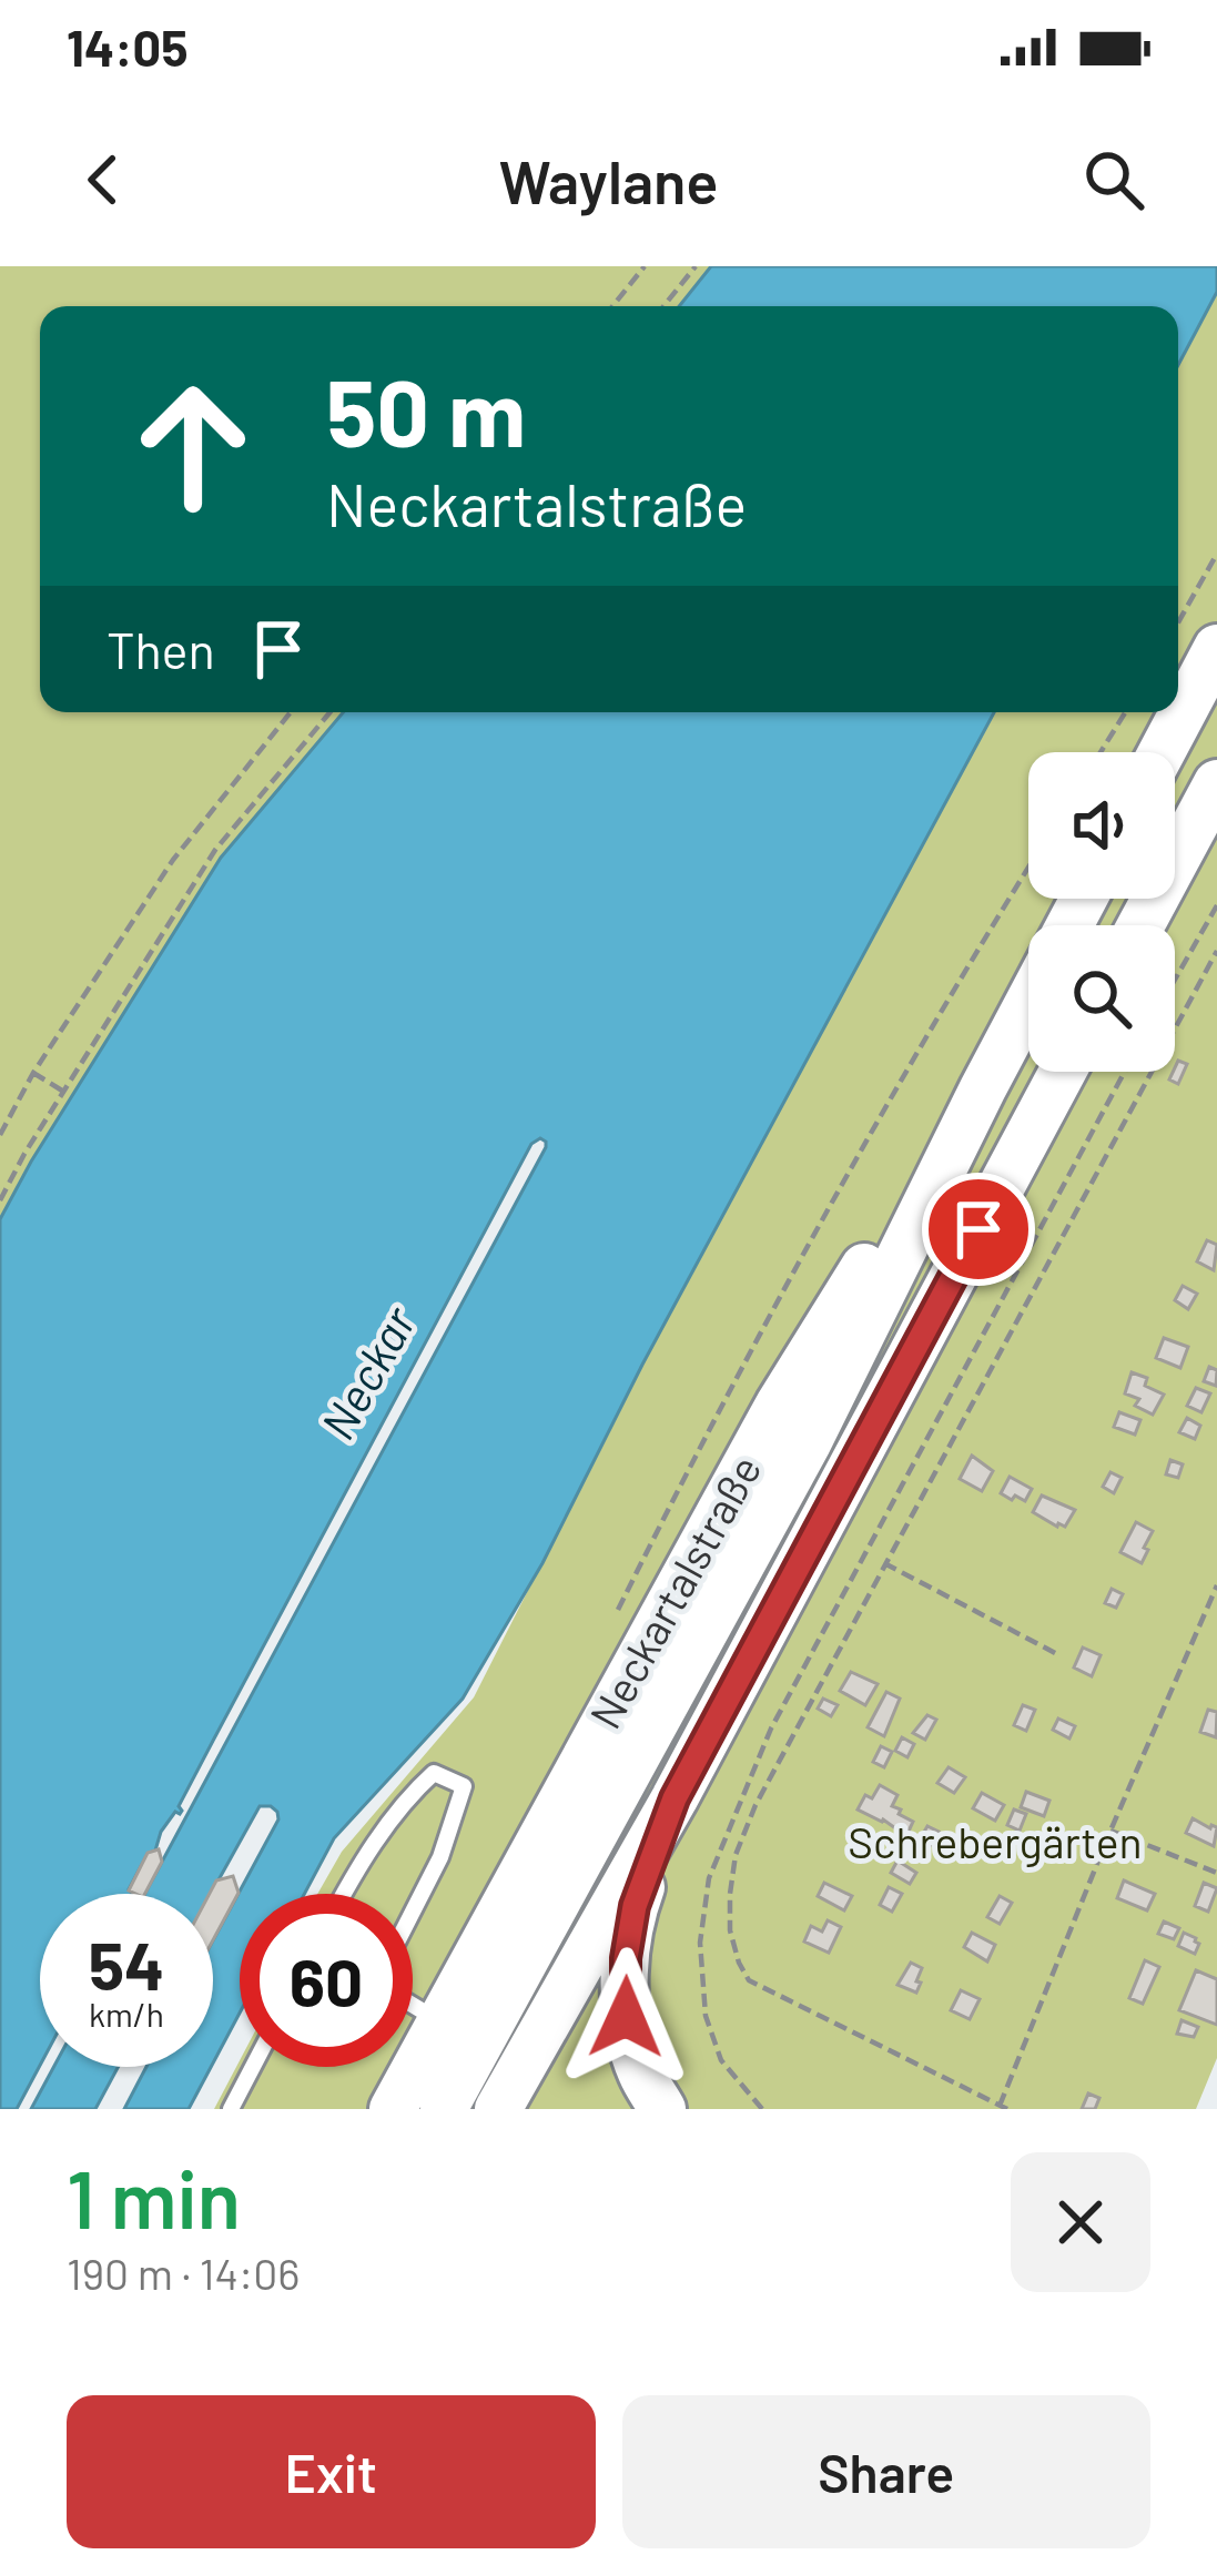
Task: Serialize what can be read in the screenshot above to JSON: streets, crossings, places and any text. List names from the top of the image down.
{
  "streets": {
    "main road": ["Neckartalstraße"]
  },
  "water": ["Neckar"],
  "parks": ["Schrebergärten"],
  "page": {
    "status": "14:05",
    "header": "Waylane",
    "turn": ["50 m", "Neckartalstraße"],
    "then": "Then",
    "speed": "54 km/h",
    "limit": "60",
    "heading": ["1 min", "190 m · 14:06"],
    "buttons": ["Exit", "Share"]
  }
}
